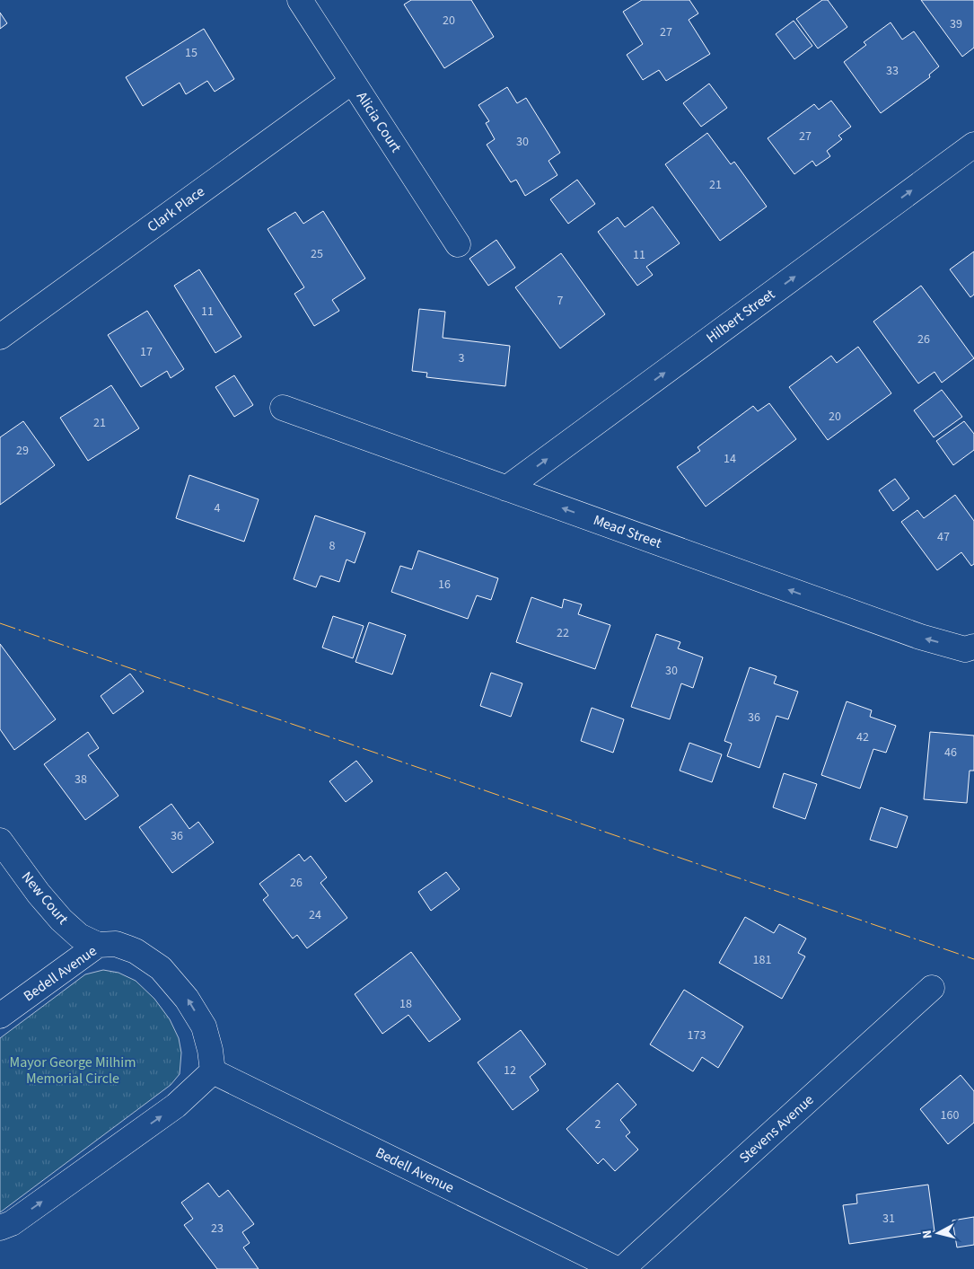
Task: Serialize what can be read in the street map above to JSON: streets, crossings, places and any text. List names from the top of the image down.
{
  "streets": {
    "street": [
      "Alicia Court",
      "Clark Place",
      "Hilbert Street",
      "Mead Street",
      "New Court",
      "Bedell Avenue",
      "Stevens Avenue"
    ]
  },
  "crossings": [
    ["Alicia Court", "Clark Place"],
    ["Hilbert Street", "Mead Street"],
    ["New Court", "Bedell Avenue"]
  ],
  "one_way": ["Hilbert Street", "Mead Street"],
  "parks": ["Mayor George Milhim Memorial Circle"],
  "house_numbers": [
    "20",
    "39",
    "27",
    "15",
    "33",
    "27",
    "30",
    "21",
    "25",
    "11",
    "7",
    "11",
    "26",
    "17",
    "3",
    "20",
    "21",
    "29",
    "14",
    "4",
    "47",
    "8",
    "16",
    "22",
    "30",
    "36",
    "42",
    "46",
    "38",
    "36",
    "26",
    "24",
    "181",
    "18",
    "173",
    "12",
    "160",
    "2",
    "31",
    "23"
  ],
  "north": "left"
}
